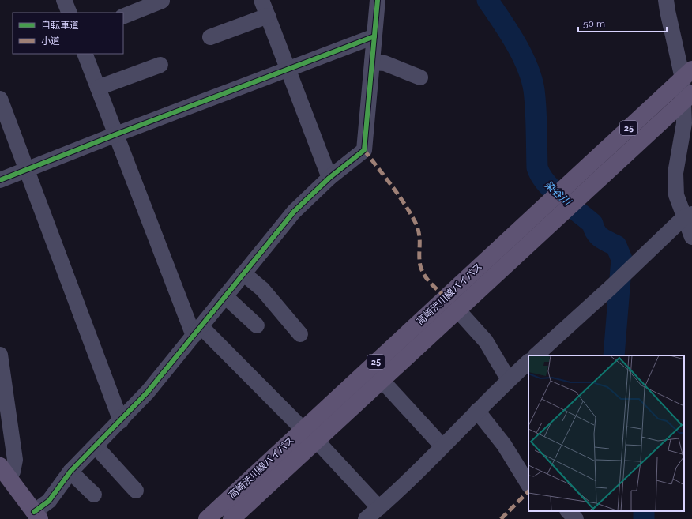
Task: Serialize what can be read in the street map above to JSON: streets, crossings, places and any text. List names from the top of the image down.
{
  "streets": {
    "main road": ["25", "高崎渋川線バイパス"]
  },
  "water": ["染谷川"],
  "legend": ["自転車道", "小道"],
  "scale_bar": "50 m"
}
